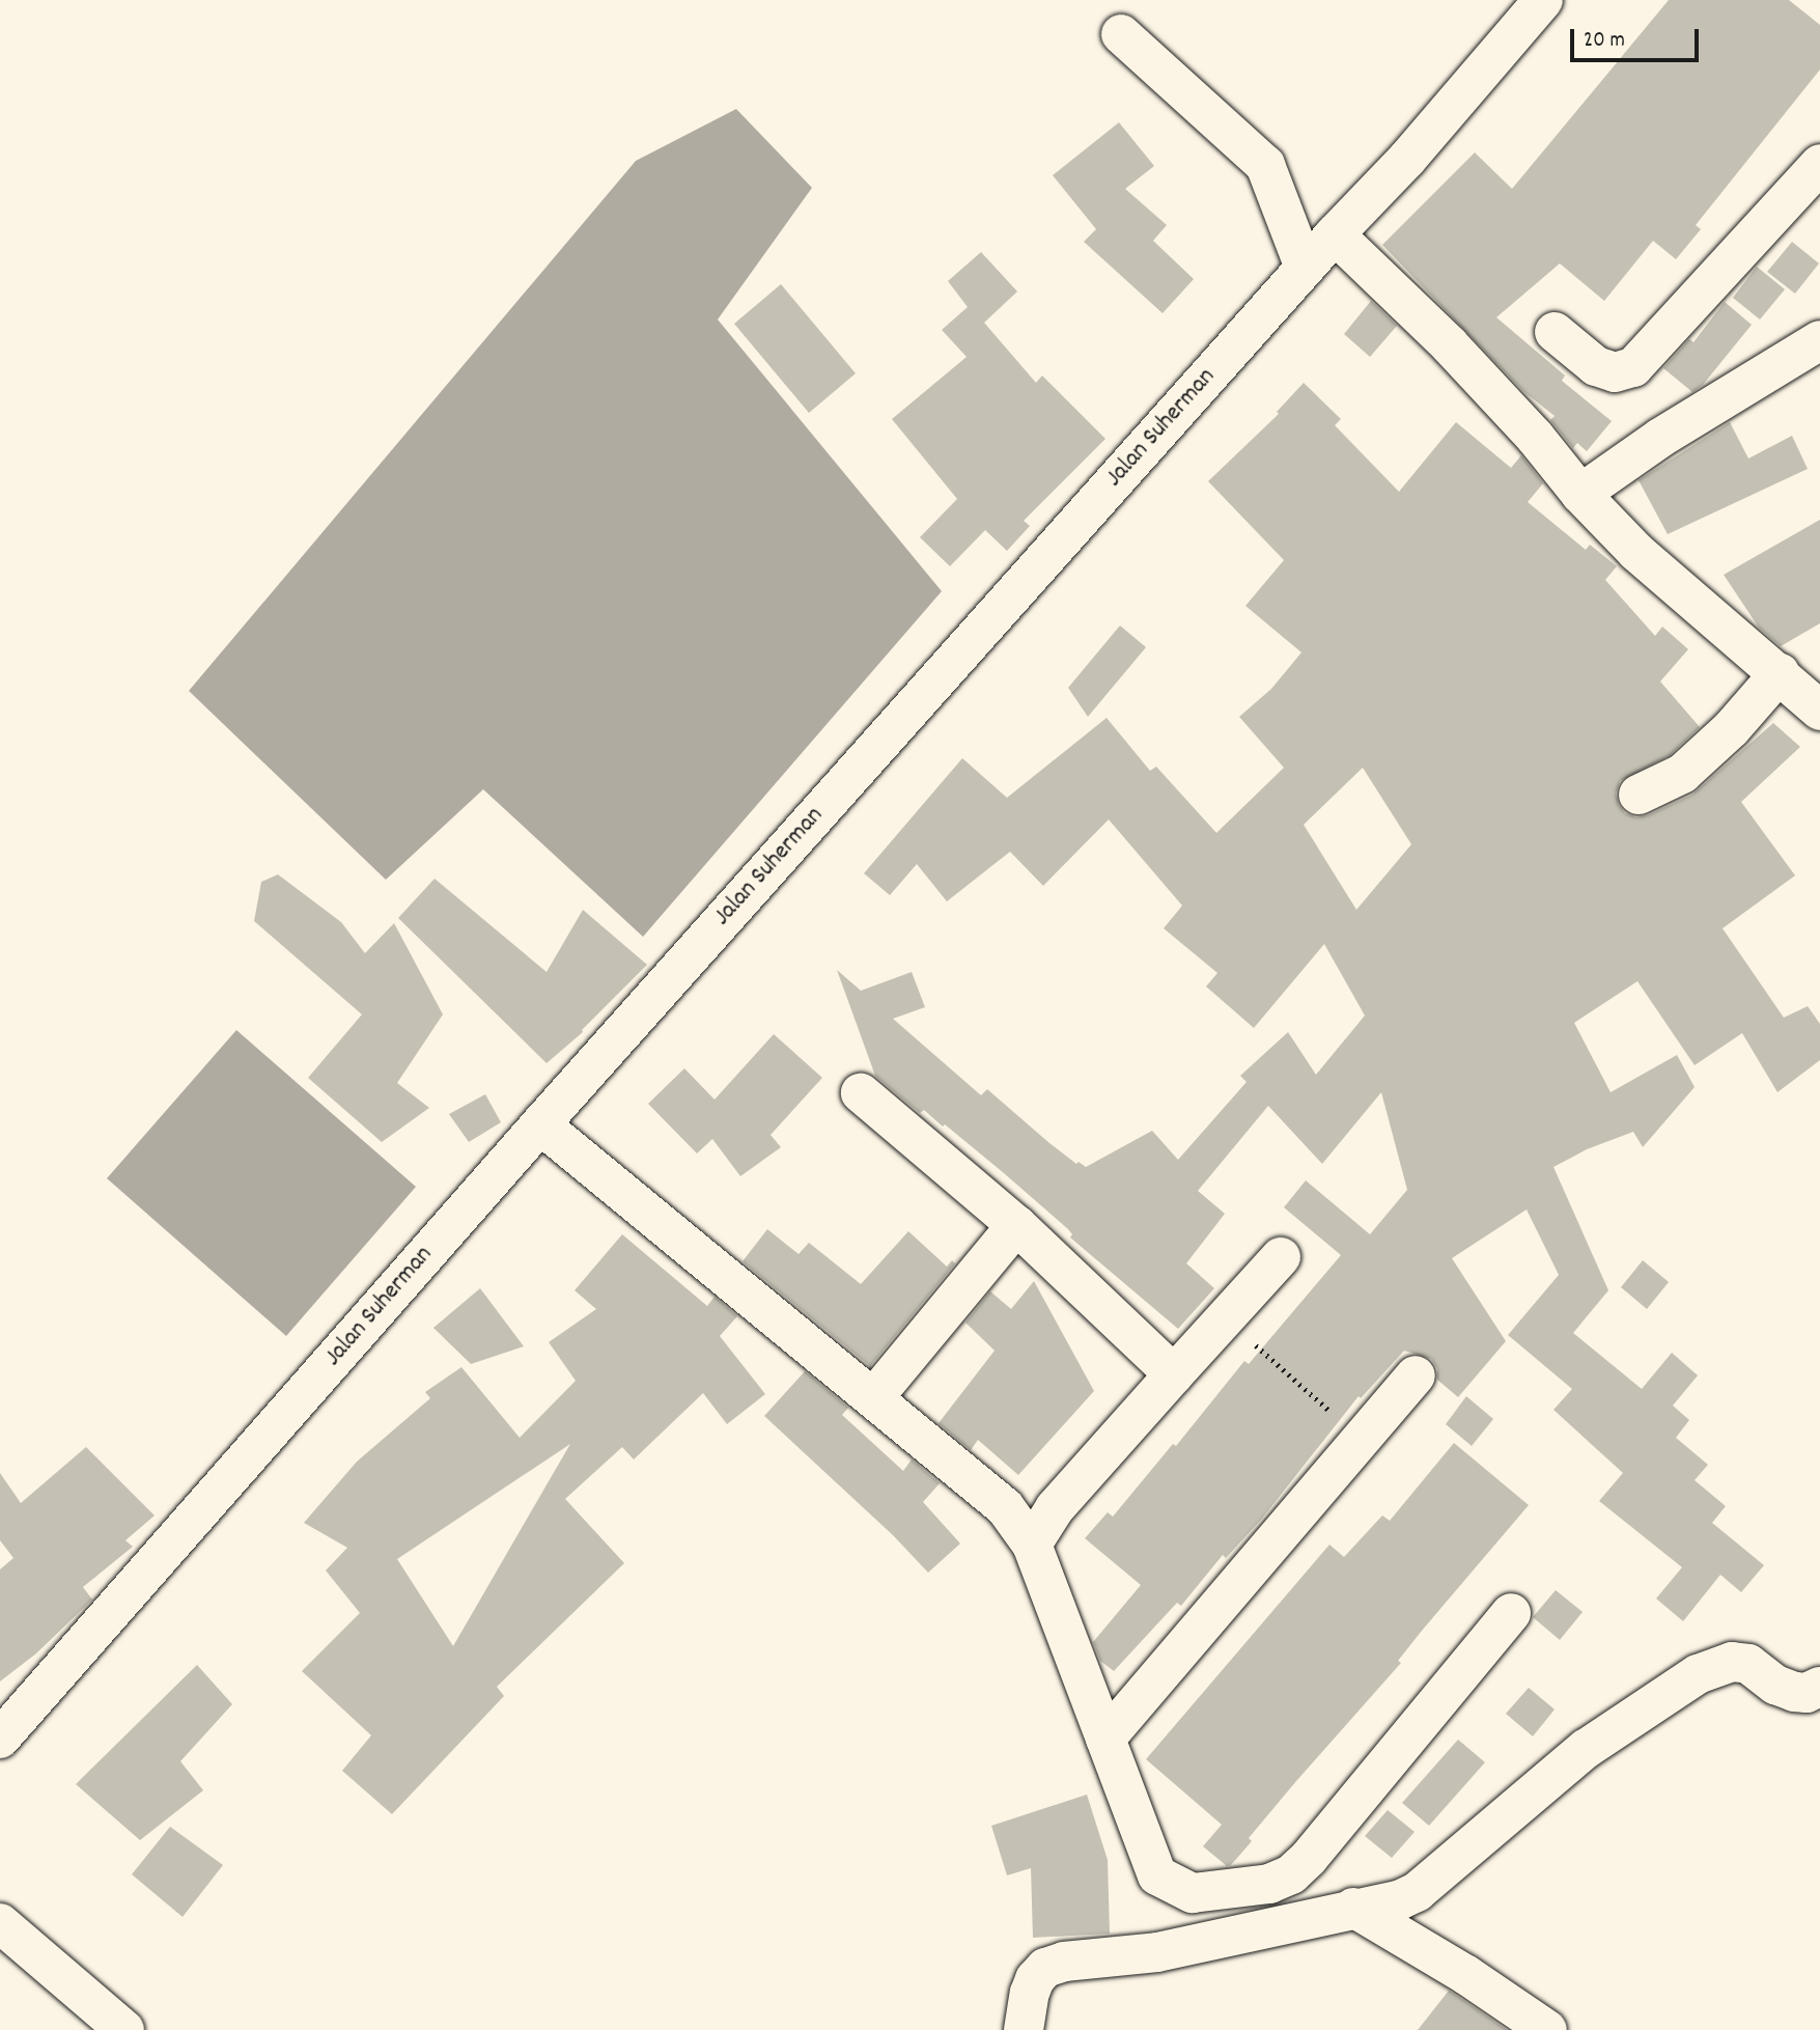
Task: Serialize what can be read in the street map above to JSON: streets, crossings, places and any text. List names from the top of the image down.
{
  "streets": {
    "street": ["Jalan Suherman"]
  },
  "scale_bar": "20 m"
}
